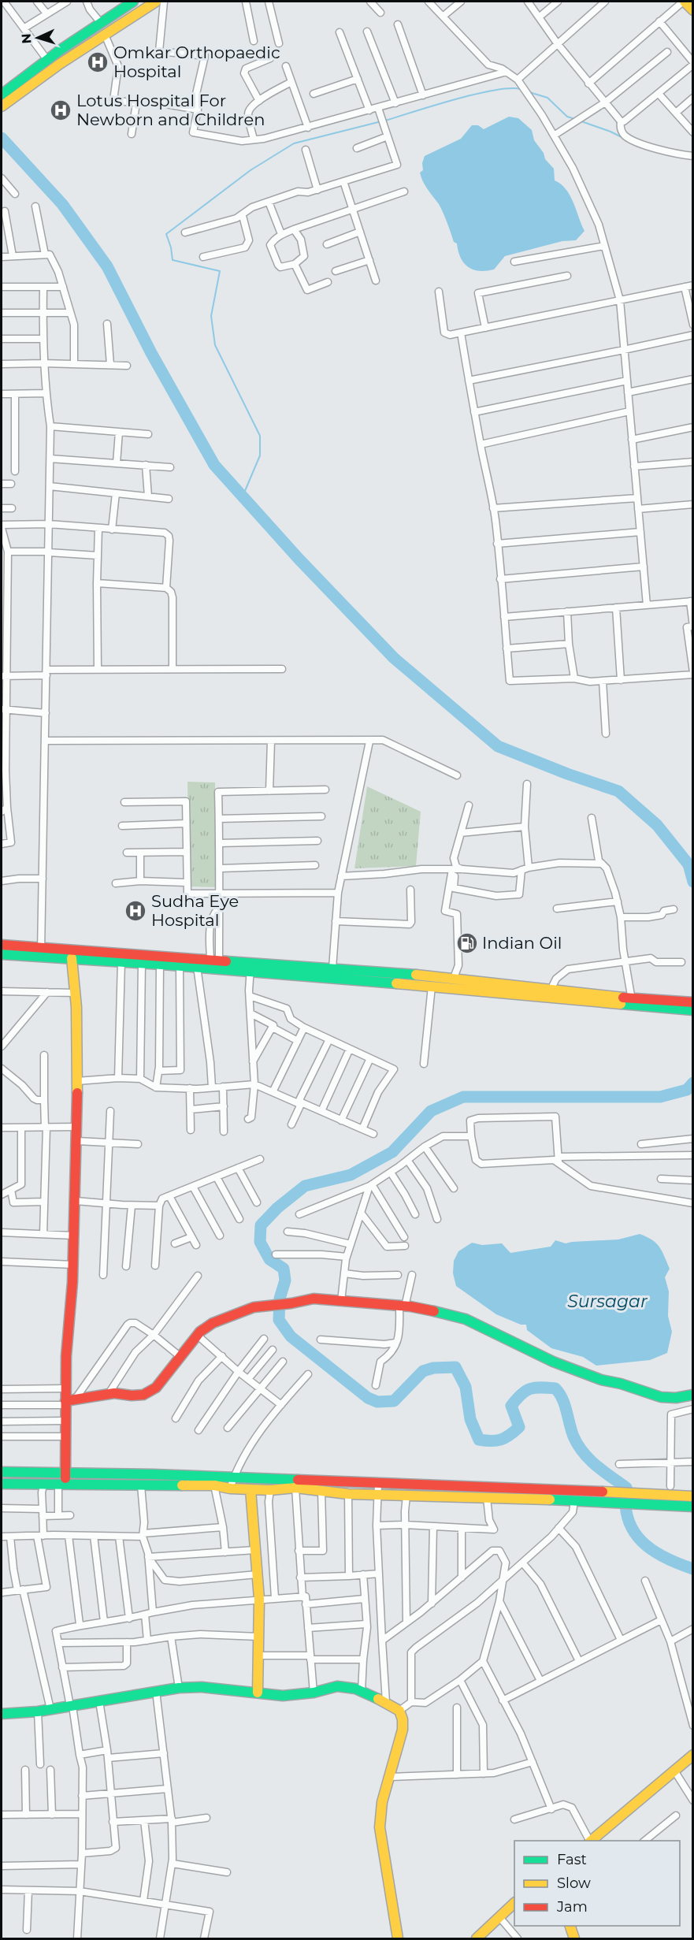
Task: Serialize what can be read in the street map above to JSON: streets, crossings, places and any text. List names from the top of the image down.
{
  "water": ["Sursagar"],
  "places": {
    "hospital": ["Omkar Orthopaedic Hospital", "Lotus Hospital For Newborn and Children", "Sudha Eye Hospital"],
    "fuel station": ["Indian Oil"]
  },
  "legend": ["Fast", "Slow", "Jam"],
  "north": "left"
}
